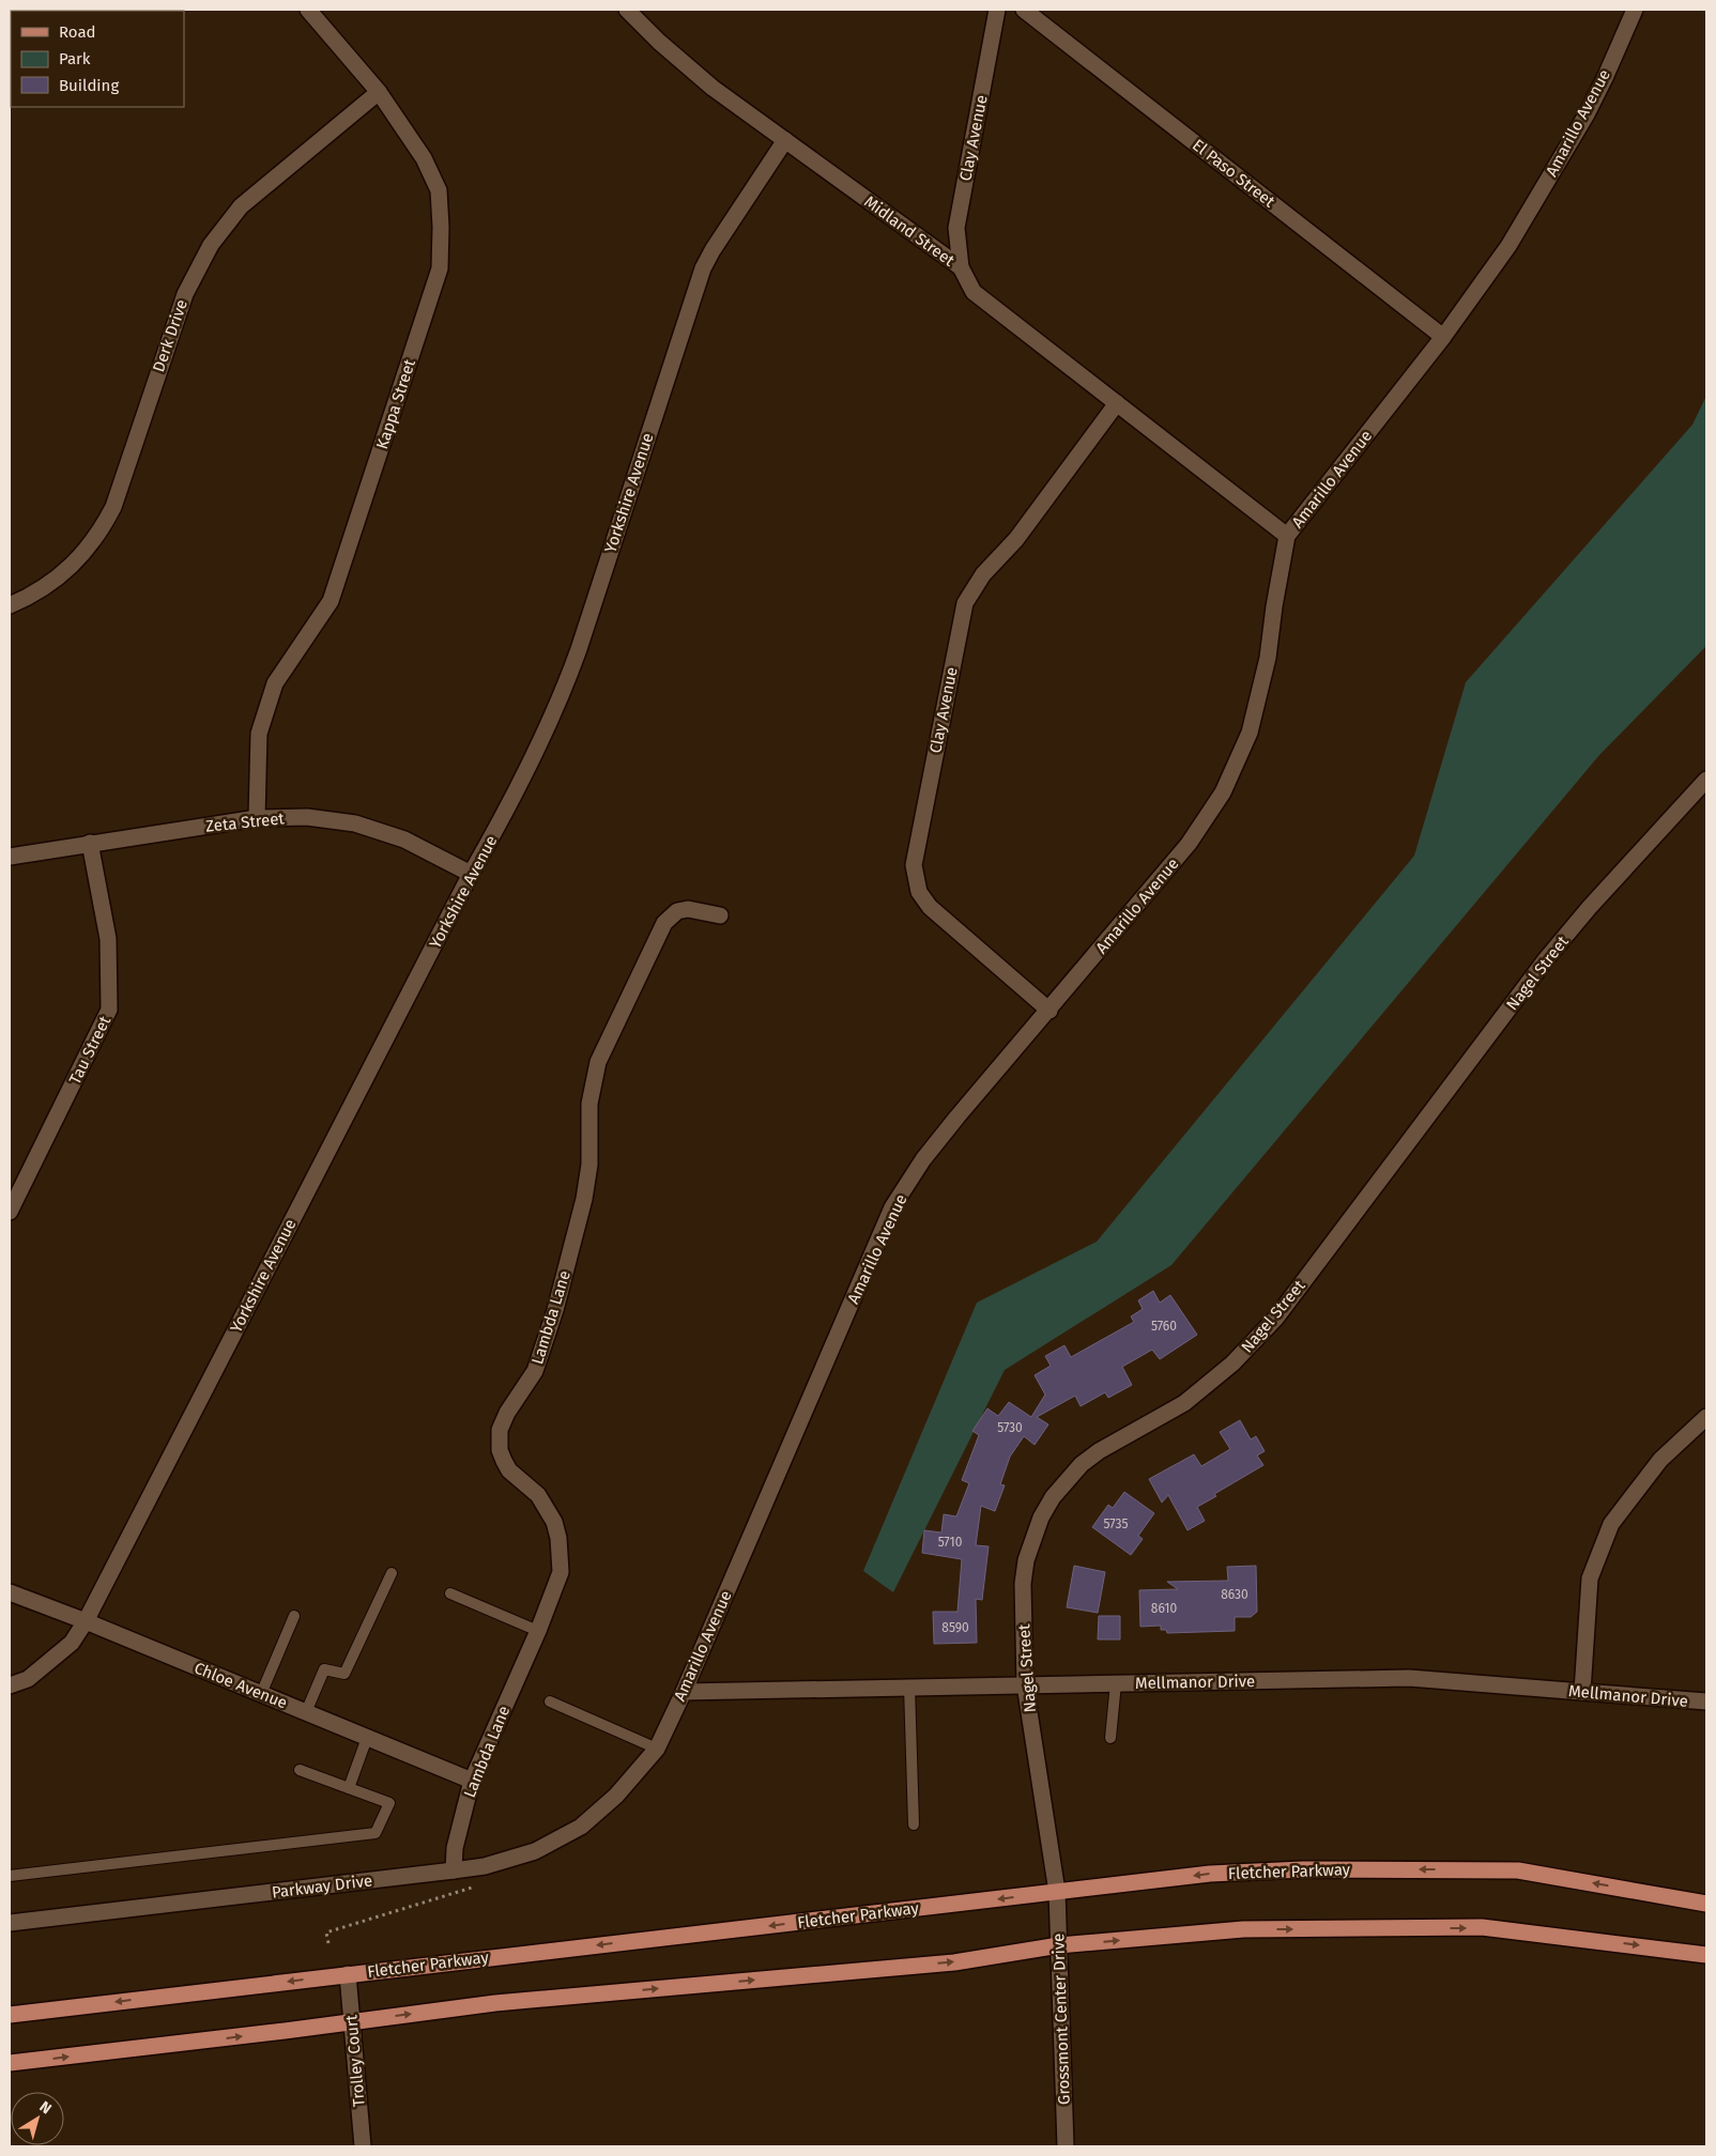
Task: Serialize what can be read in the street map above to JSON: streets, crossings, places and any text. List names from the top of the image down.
{
  "streets": {
    "main road": ["Fletcher Parkway"],
    "street": [
      "Amarillo Avenue",
      "Clay Avenue",
      "El Paso Street",
      "Midland Street",
      "Derk Drive",
      "Kappa Street",
      "Yorkshire Avenue",
      "Zeta Street",
      "Nagel Street",
      "Tau Street",
      "Lambda Lane",
      "Mellmanor Drive",
      "Chloe Avenue",
      "Parkway Drive",
      "Grossmont Center Drive",
      "Trolley Court"
    ]
  },
  "crossings": [
    ["Amarillo Avenue", "Clay Avenue"],
    ["Amarillo Avenue", "El Paso Street"],
    ["Amarillo Avenue", "Midland Street"],
    ["Amarillo Avenue", "Mellmanor Drive"],
    ["Amarillo Avenue", "Parkway Drive"],
    ["Clay Avenue", "Midland Street"],
    ["Midland Street", "Yorkshire Avenue"],
    ["Derk Drive", "Kappa Street"],
    ["Kappa Street", "Zeta Street"],
    ["Yorkshire Avenue", "Zeta Street"],
    ["Yorkshire Avenue", "Chloe Avenue"],
    ["Zeta Street", "Tau Street"],
    ["Nagel Street", "Mellmanor Drive"],
    ["Nagel Street", "Fletcher Parkway"],
    ["Nagel Street", "Grossmont Center Drive"],
    ["Lambda Lane", "Chloe Avenue"],
    ["Lambda Lane", "Parkway Drive"],
    ["Fletcher Parkway", "Grossmont Center Drive"],
    ["Fletcher Parkway", "Trolley Court"]
  ],
  "house_numbers": [
    "5760",
    "5730",
    "5735",
    "5710",
    "8630",
    "8610",
    "8590"
  ],
  "legend": ["Road", "Park", "Building"],
  "north": "top right"
}
